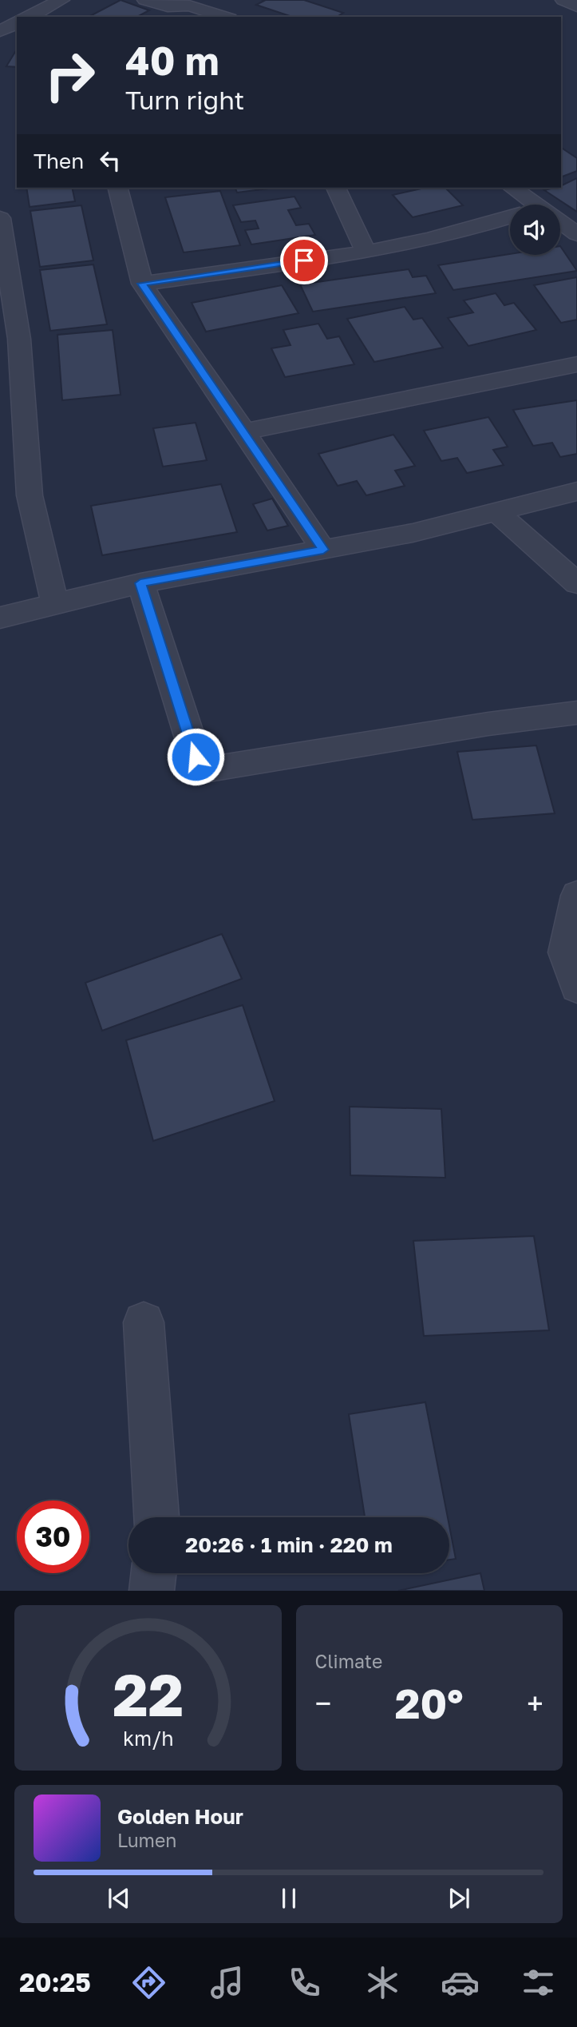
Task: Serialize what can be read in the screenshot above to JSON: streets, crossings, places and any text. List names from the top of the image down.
{
  "page": {
    "turn": ["40 m", "Turn right"],
    "then": "Then",
    "limit": "30",
    "trip": "20:26 · 1 min · 220 m",
    "tile": "Climate",
    "heat": ["−", "20°", "+"],
    "song": ["Golden Hour", "Lumen"],
    "tabs": "20:25",
    "gauge": ["22", "km/h"]
  }
}
